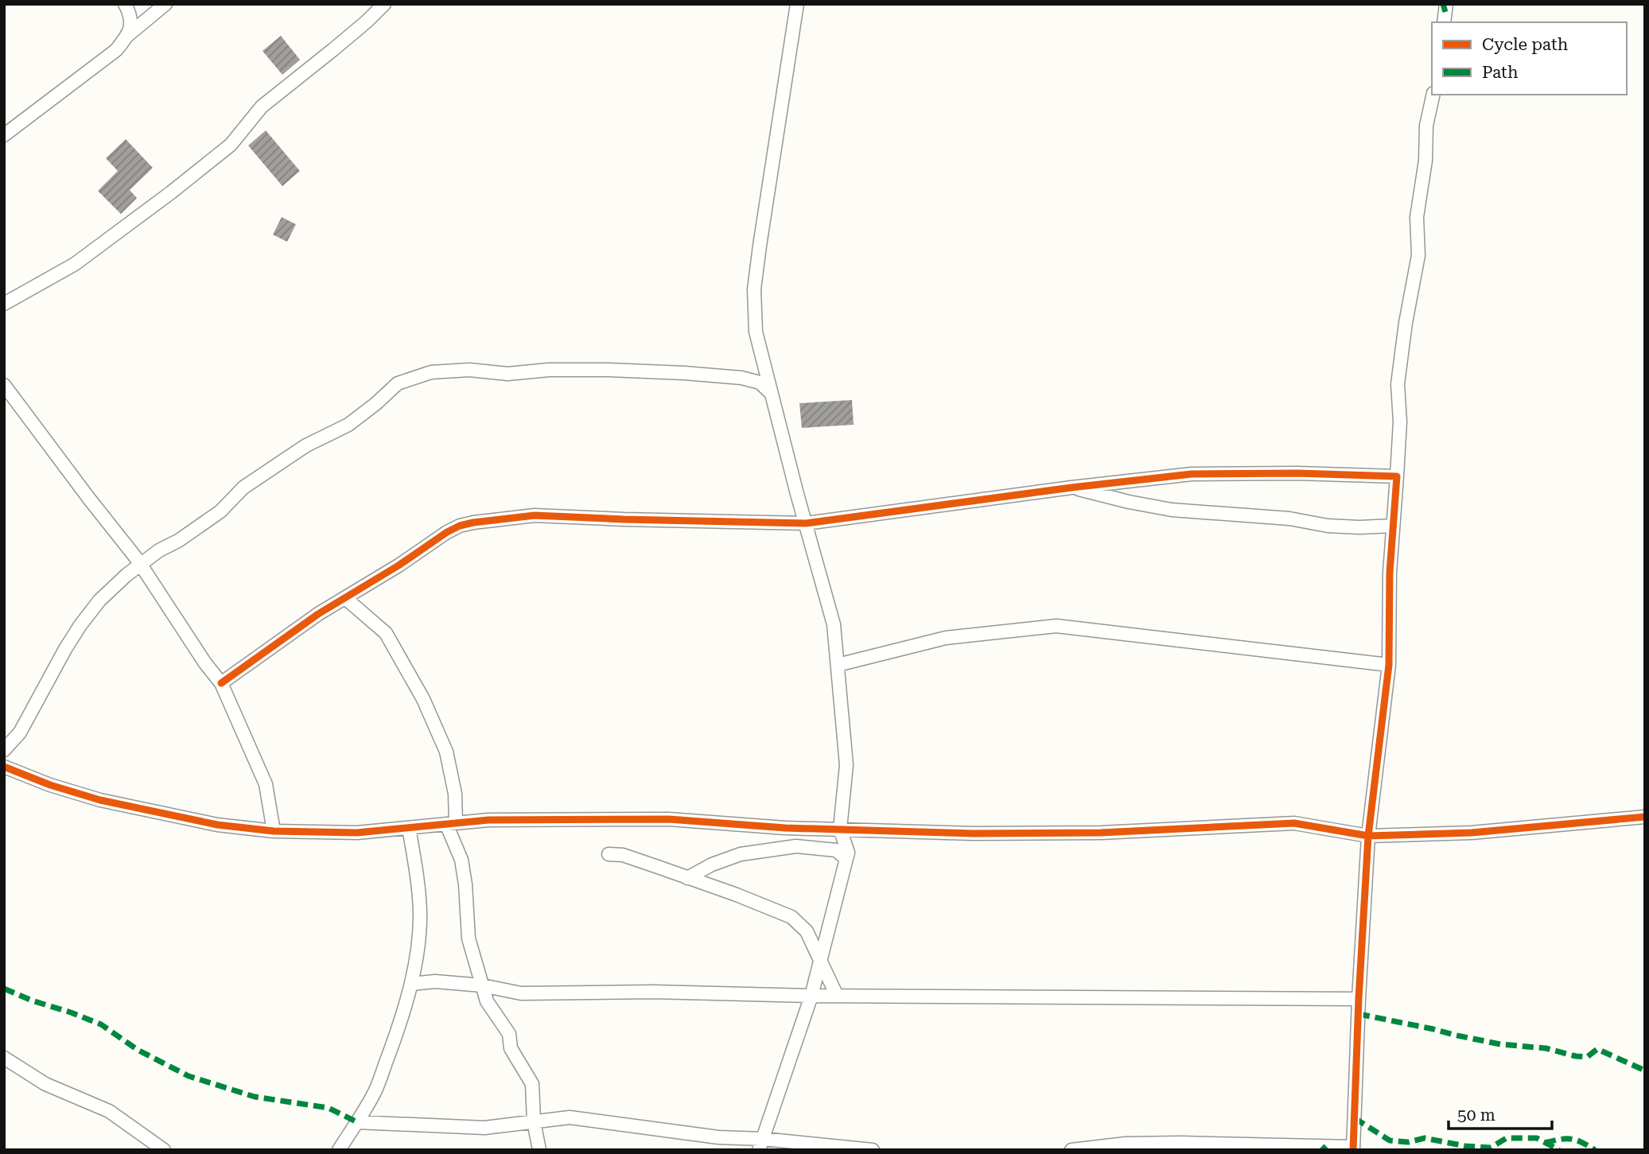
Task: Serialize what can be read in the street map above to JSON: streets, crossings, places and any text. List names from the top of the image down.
{
  "legend": ["Cycle path", "Path"],
  "scale_bar": "50 m"
}
